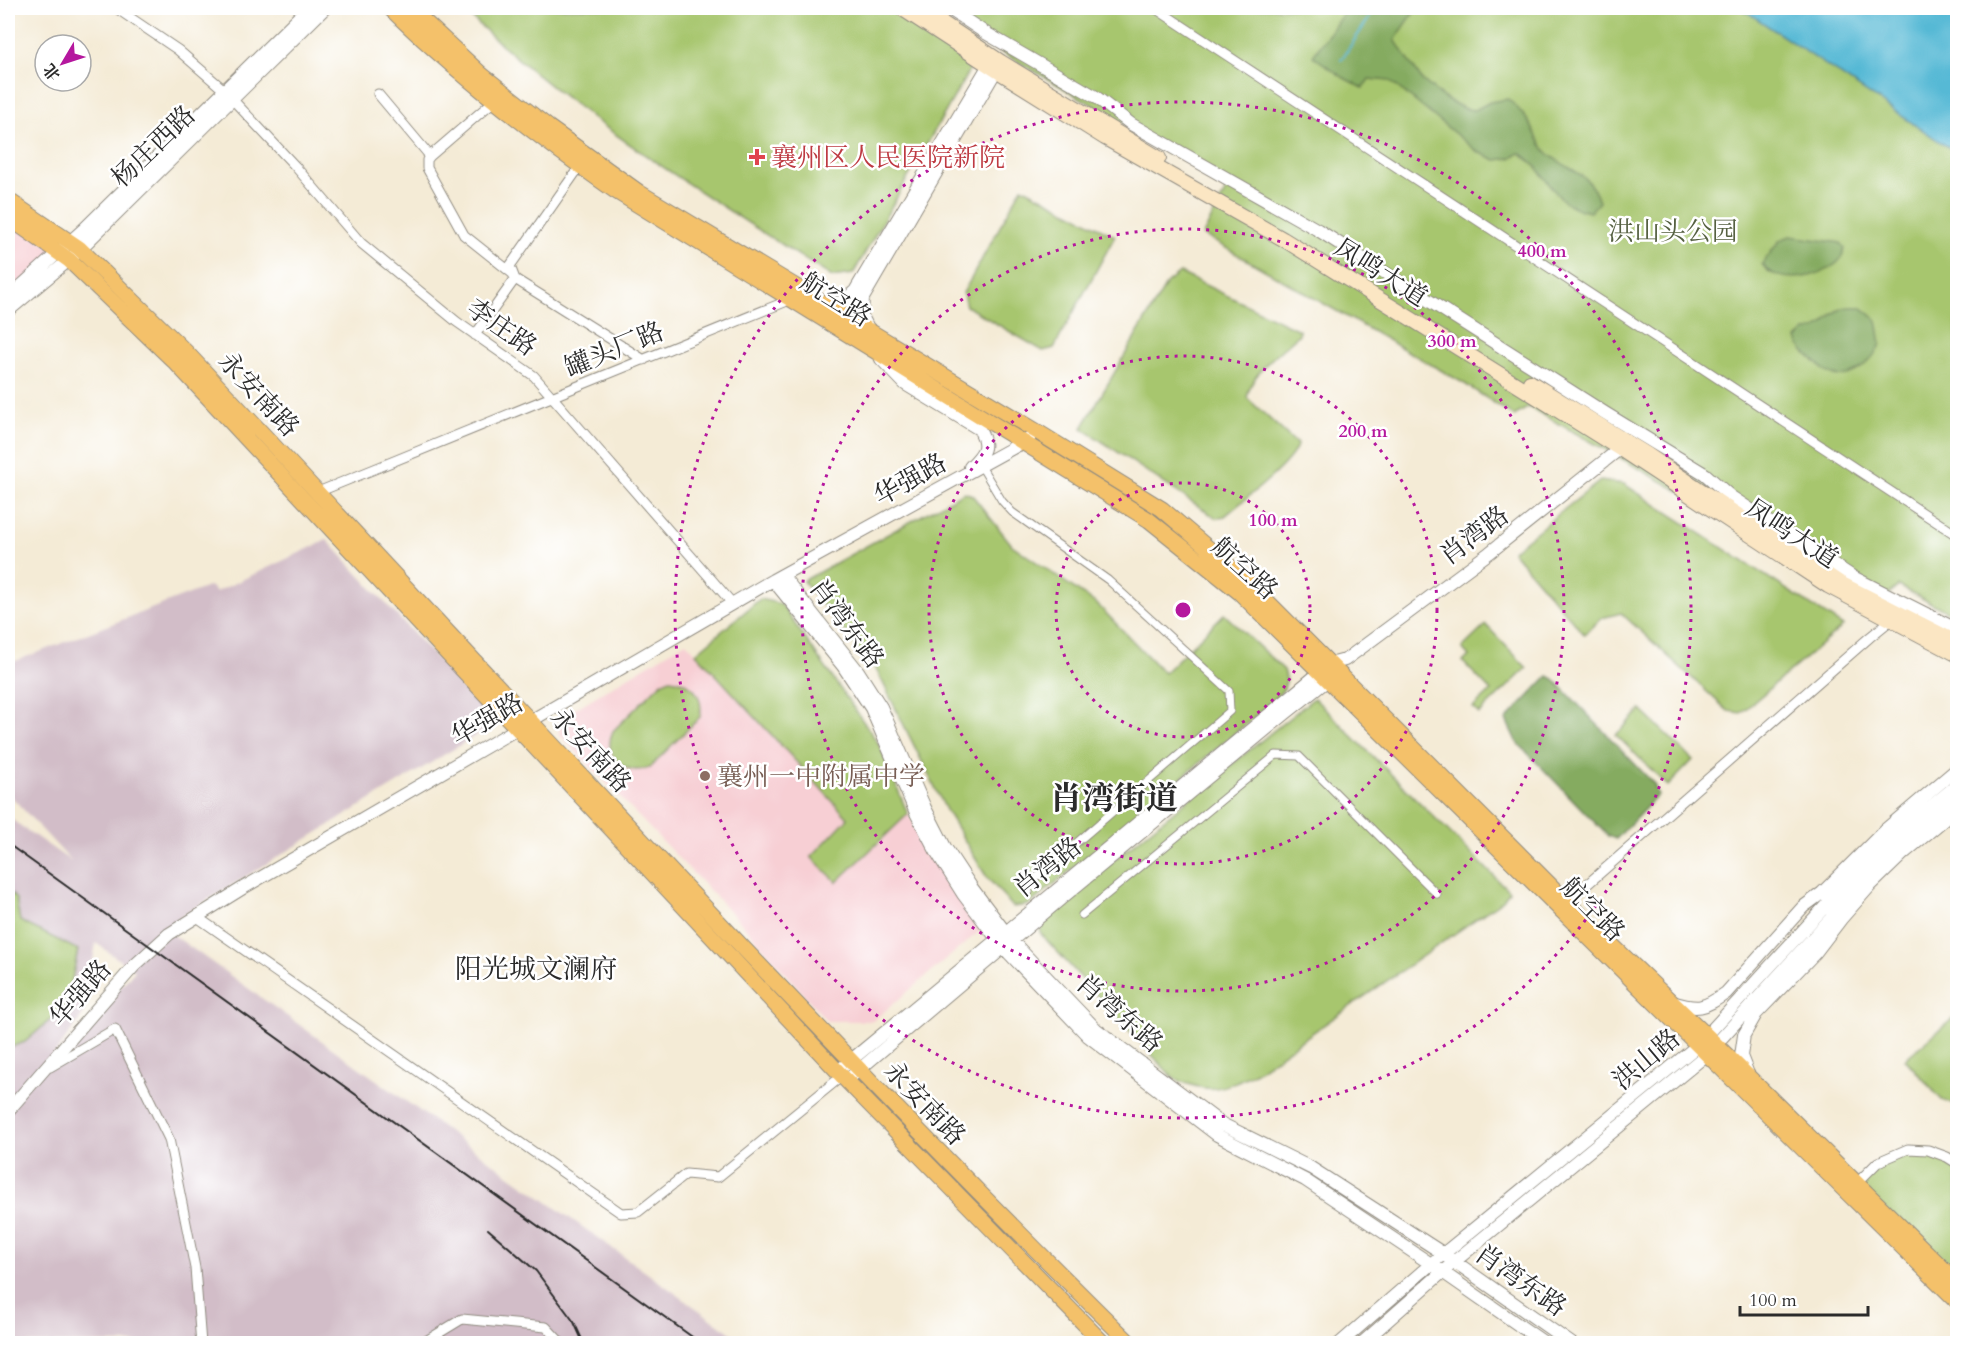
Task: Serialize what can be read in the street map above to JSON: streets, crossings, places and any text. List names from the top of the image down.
{
  "streets": {
    "main road": ["凤鸣大道", "航空路", "永安南路"],
    "street": [
      "杨庄西路",
      "李庄路",
      "罐头厂路",
      "华强路",
      "肖湾路",
      "肖湾东路",
      "洪山路"
    ]
  },
  "crossings": [
    ["杨庄西路", "李庄路"],
    ["杨庄西路", "永安南路"],
    ["凤鸣大道", "肖湾路"],
    ["航空路", "罐头厂路"],
    ["航空路", "华强路"],
    ["航空路", "肖湾路"],
    ["航空路", "洪山路"],
    ["李庄路", "罐头厂路"],
    ["李庄路", "华强路"],
    ["罐头厂路", "永安南路"],
    ["永安南路", "华强路"],
    ["永安南路", "肖湾路"],
    ["华强路", "肖湾东路"],
    ["肖湾路", "肖湾东路"],
    ["肖湾东路", "洪山路"]
  ],
  "districts": ["肖湾街道", "阳光城文澜府"],
  "parks": ["洪山头公园"],
  "places": {
    "health": ["襄州区人民医院新院"],
    "other": ["襄州一中附属中学"]
  },
  "scale_bar": "100 m",
  "north": "bottom left",
  "rings": [
    "400 m",
    "300 m",
    "200 m",
    "100 m"
  ]
}
